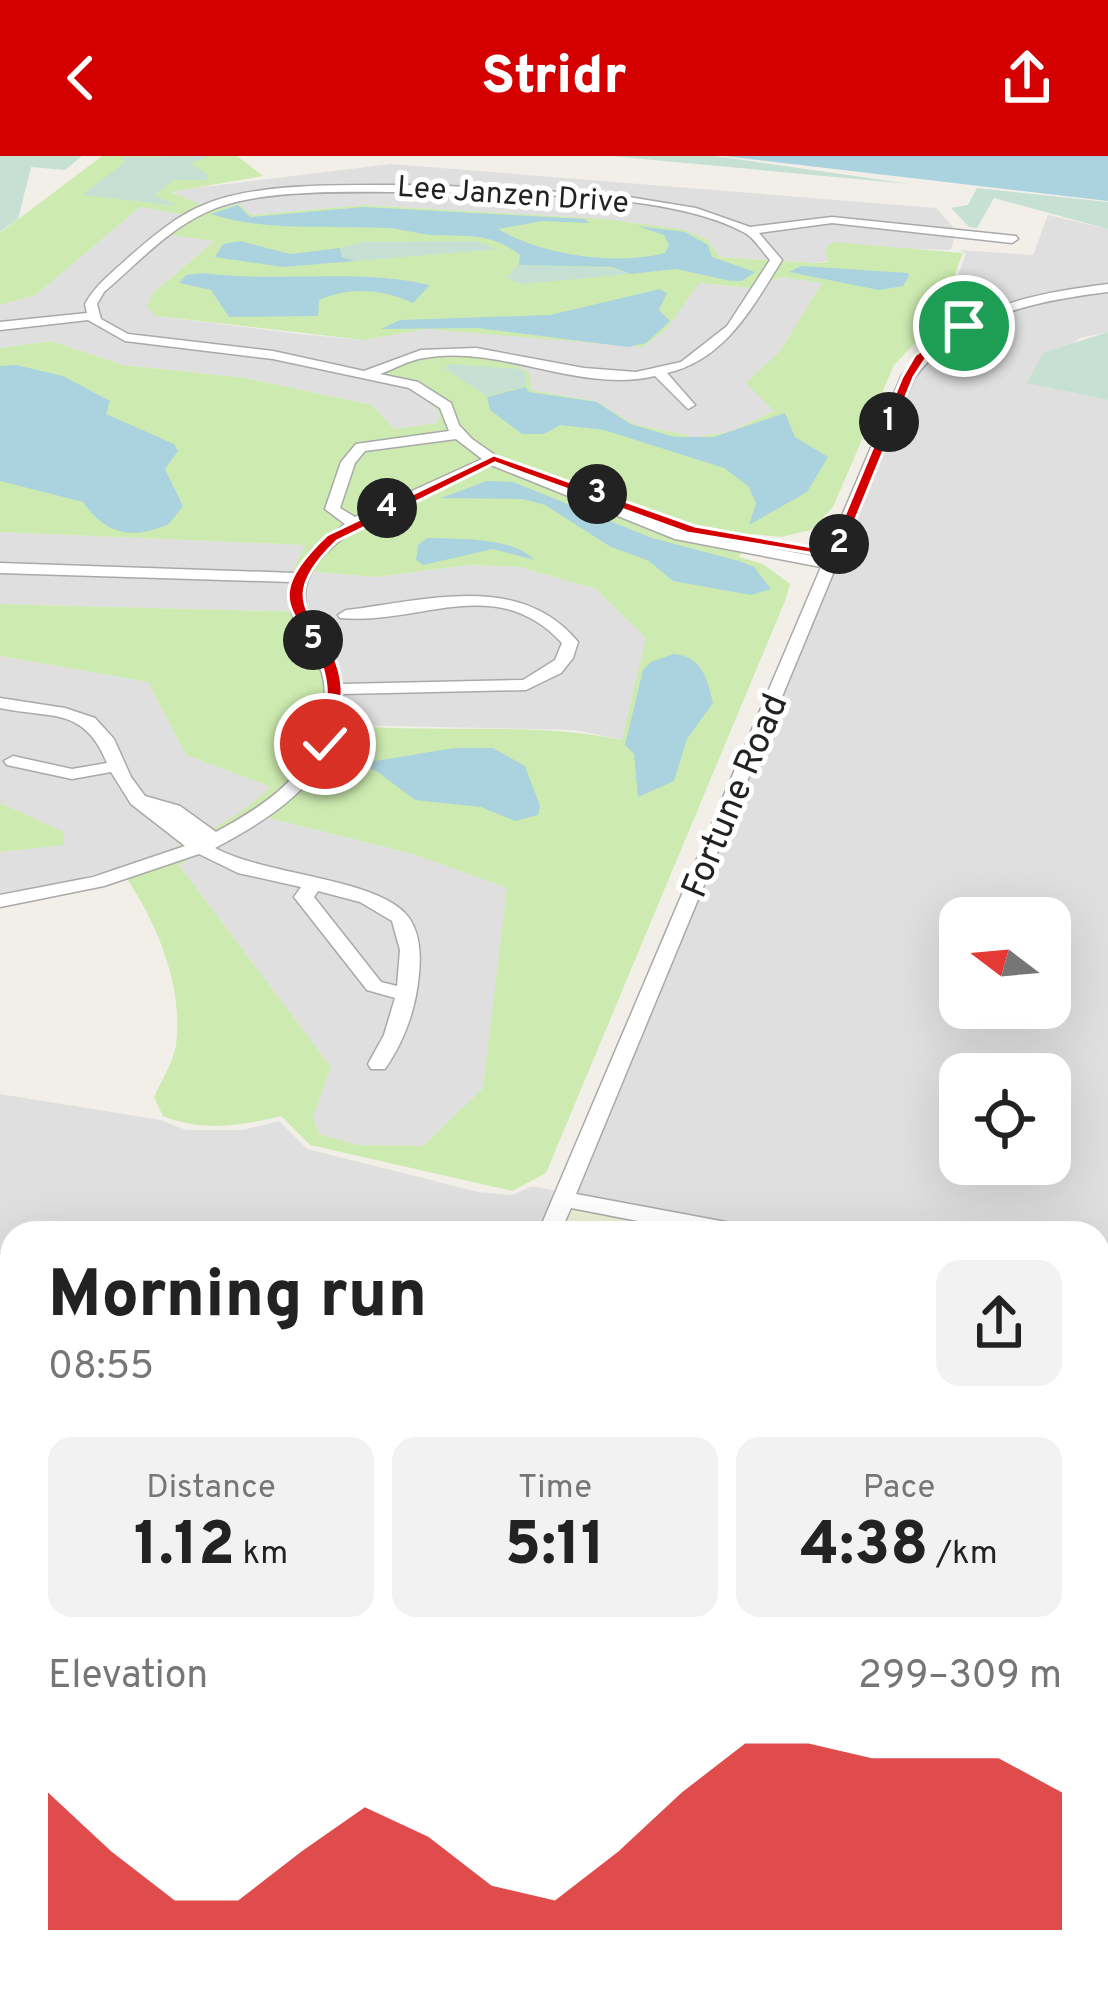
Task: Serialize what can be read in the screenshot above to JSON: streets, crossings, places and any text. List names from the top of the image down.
{
  "streets": {
    "street": ["Lee Janzen Drive", "Fortune Road"]
  },
  "north": "left",
  "page": {
    "header": "Stridr",
    "pins": [
      "1",
      "3",
      "4",
      "2",
      "5"
    ],
    "heading": ["Morning run", "08:55"],
    "stats": [
      ["Distance", "1.12 km"],
      ["Time", "5:11"],
      ["Pace", "4:38 /km"]
    ],
    "chart": ["Elevation", "299–309 m"]
  }
}
